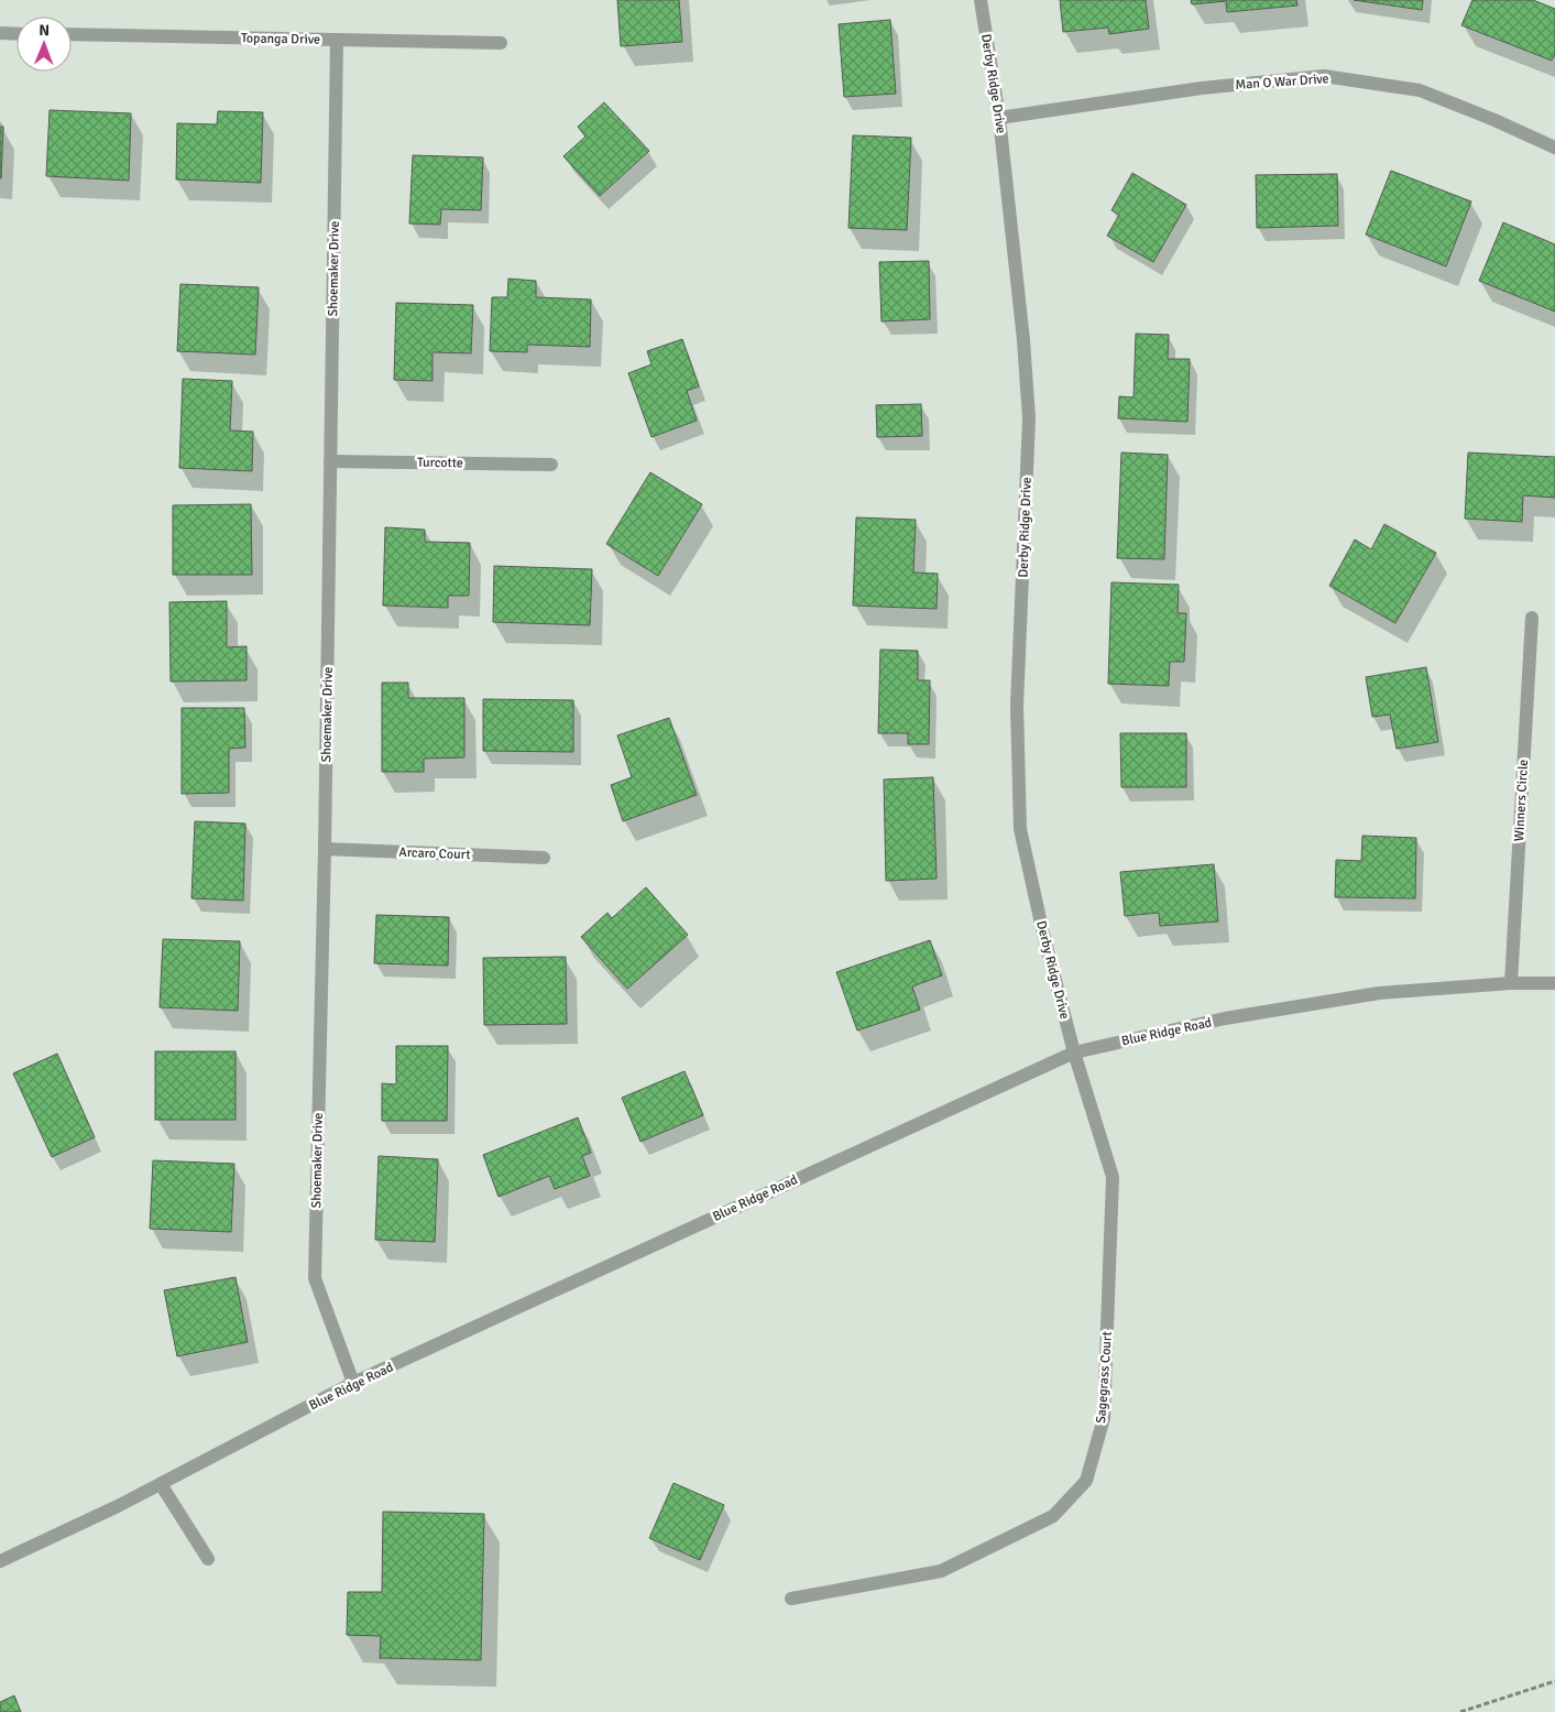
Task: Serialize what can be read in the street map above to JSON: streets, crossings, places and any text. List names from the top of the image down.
{
  "streets": {
    "street": [
      "Topanga Drive",
      "Man O War Drive",
      "Derby Ridge Drive",
      "Shoemaker Drive",
      "Turcotte",
      "Winners Circle",
      "Arcaro Court",
      "Blue Ridge Road",
      "Sagegrass Court"
    ]
  },
  "crossings": [
    ["Topanga Drive", "Shoemaker Drive"],
    ["Man O War Drive", "Derby Ridge Drive"],
    ["Derby Ridge Drive", "Blue Ridge Road"],
    ["Derby Ridge Drive", "Sagegrass Court"],
    ["Shoemaker Drive", "Turcotte"],
    ["Shoemaker Drive", "Arcaro Court"],
    ["Shoemaker Drive", "Blue Ridge Road"],
    ["Winners Circle", "Blue Ridge Road"],
    ["Blue Ridge Road", "Sagegrass Court"]
  ],
  "north": "top"
}
